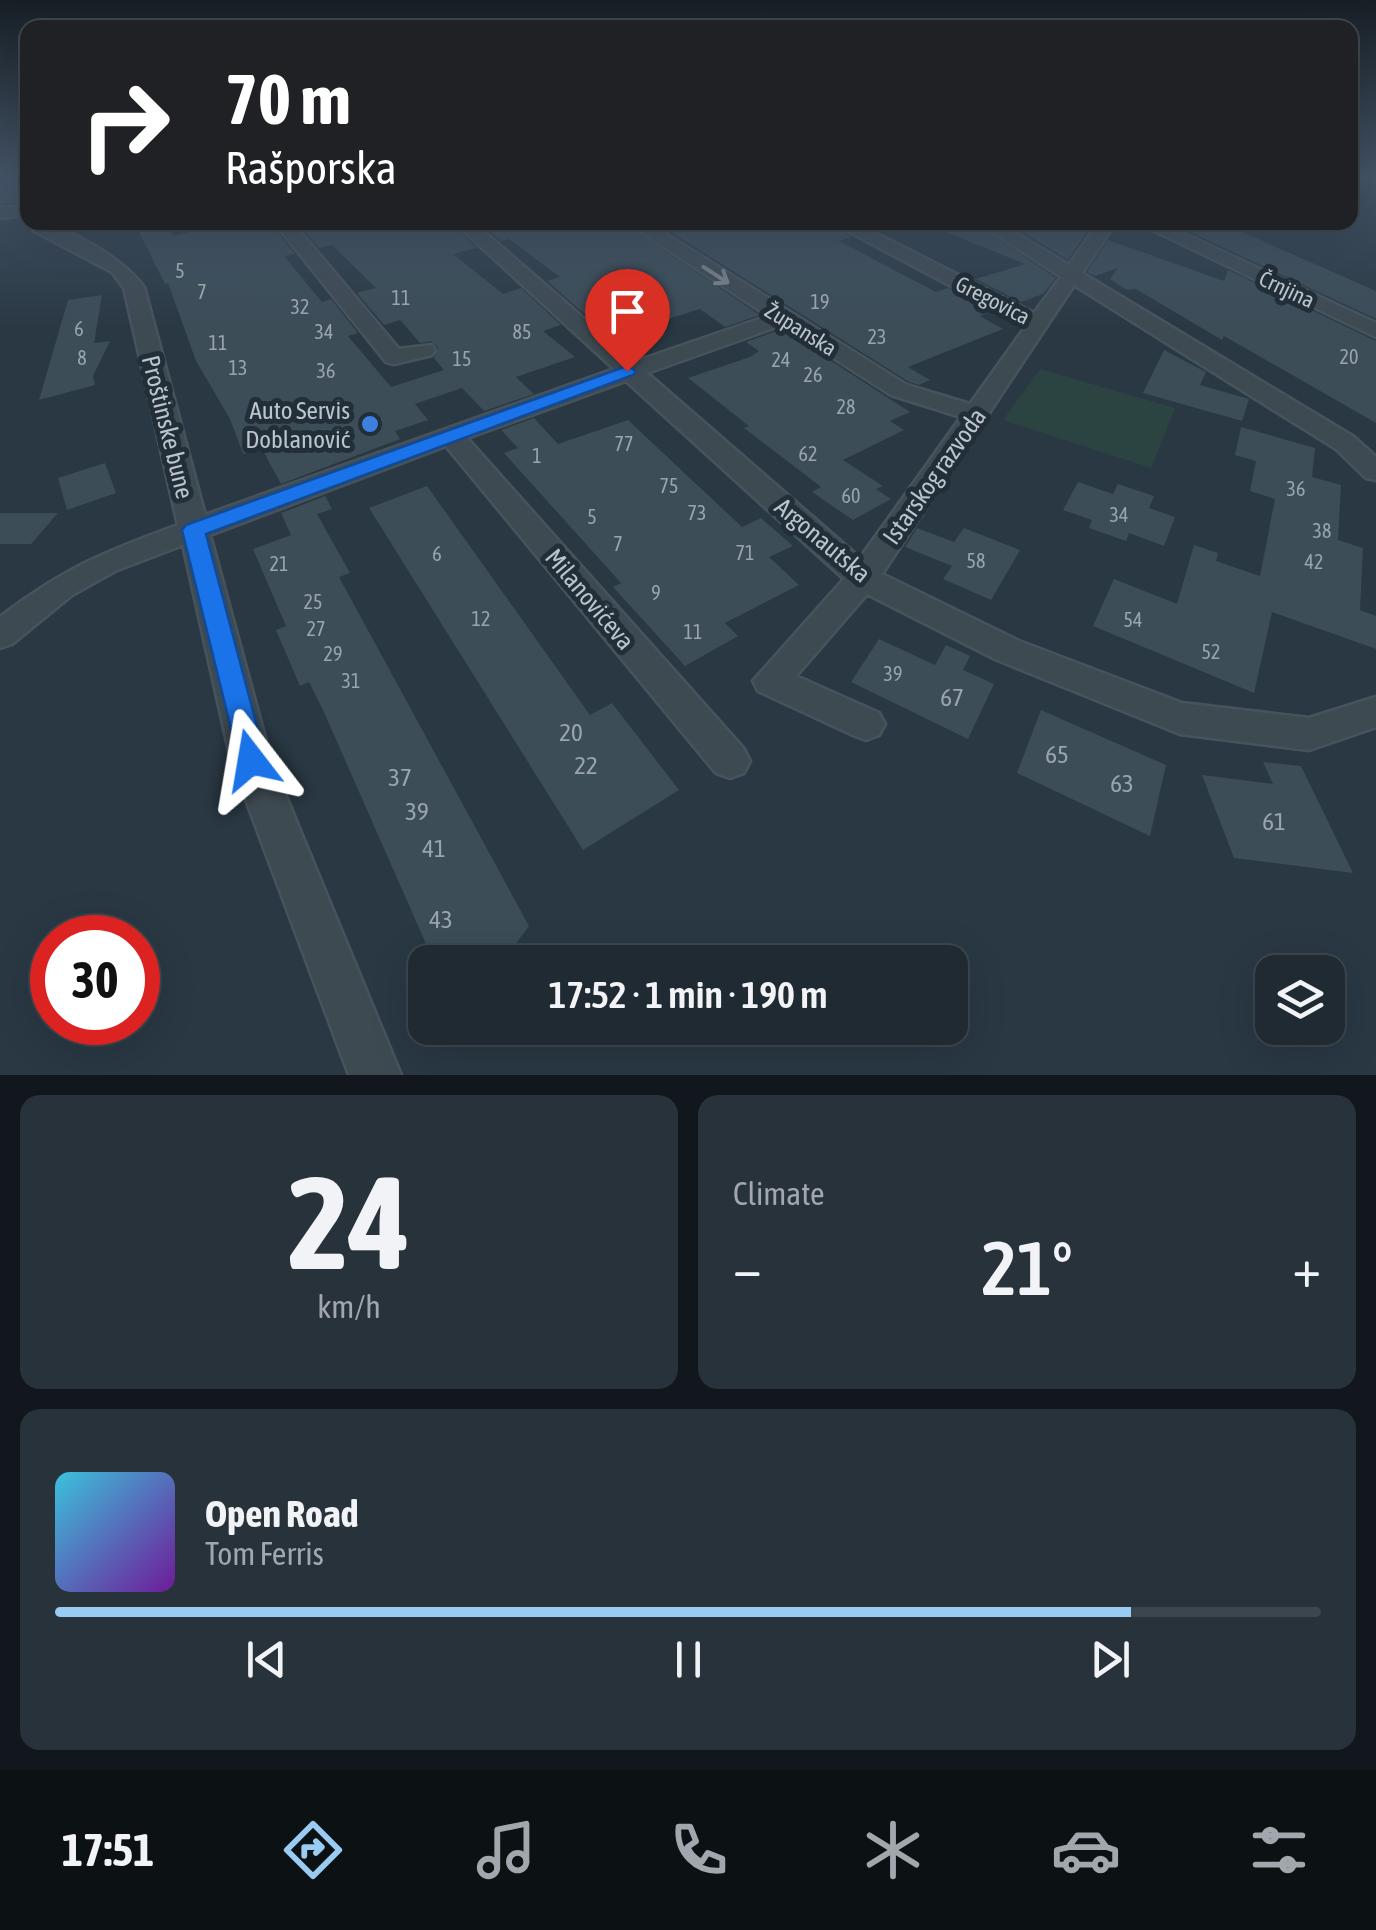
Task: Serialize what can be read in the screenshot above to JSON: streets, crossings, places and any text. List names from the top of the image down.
{
  "streets": {
    "street": [
      "Črnjina",
      "Gregovica",
      "Županska",
      "Proštinske bune",
      "Istarskog razvoda",
      "Argonautska",
      "Milanovićeva"
    ]
  },
  "crossings": [
    ["Gregovica", "Istarskog razvoda"],
    ["Županska", "Istarskog razvoda"],
    ["Istarskog razvoda", "Argonautska"]
  ],
  "one_way": ["Županska"],
  "places": ["Auto Servis Doblanović"],
  "house_numbers": [
    "5",
    "7",
    "11",
    "19",
    "32",
    "6",
    "34",
    "85",
    "23",
    "11",
    "20",
    "8",
    "15",
    "24",
    "13",
    "36",
    "26",
    "28",
    "77",
    "62",
    "1",
    "75",
    "36",
    "60",
    "73",
    "34",
    "5",
    "38",
    "7",
    "71",
    "6",
    "58",
    "42",
    "21",
    "9",
    "25",
    "12",
    "54",
    "27",
    "11",
    "52",
    "29",
    "39",
    "31",
    "67",
    "20",
    "65",
    "22",
    "37",
    "63",
    "39",
    "61",
    "41",
    "43"
  ],
  "page": {
    "turn": ["70 m", "Rašporska"],
    "limit": "30",
    "trip": "17:52 · 1 min · 190 m",
    "tile": [
      ["24", "km/h"],
      "Climate"
    ],
    "heat": ["−", "21°", "+"],
    "song": ["Open Road", "Tom Ferris"],
    "tabs": "17:51"
  }
}
